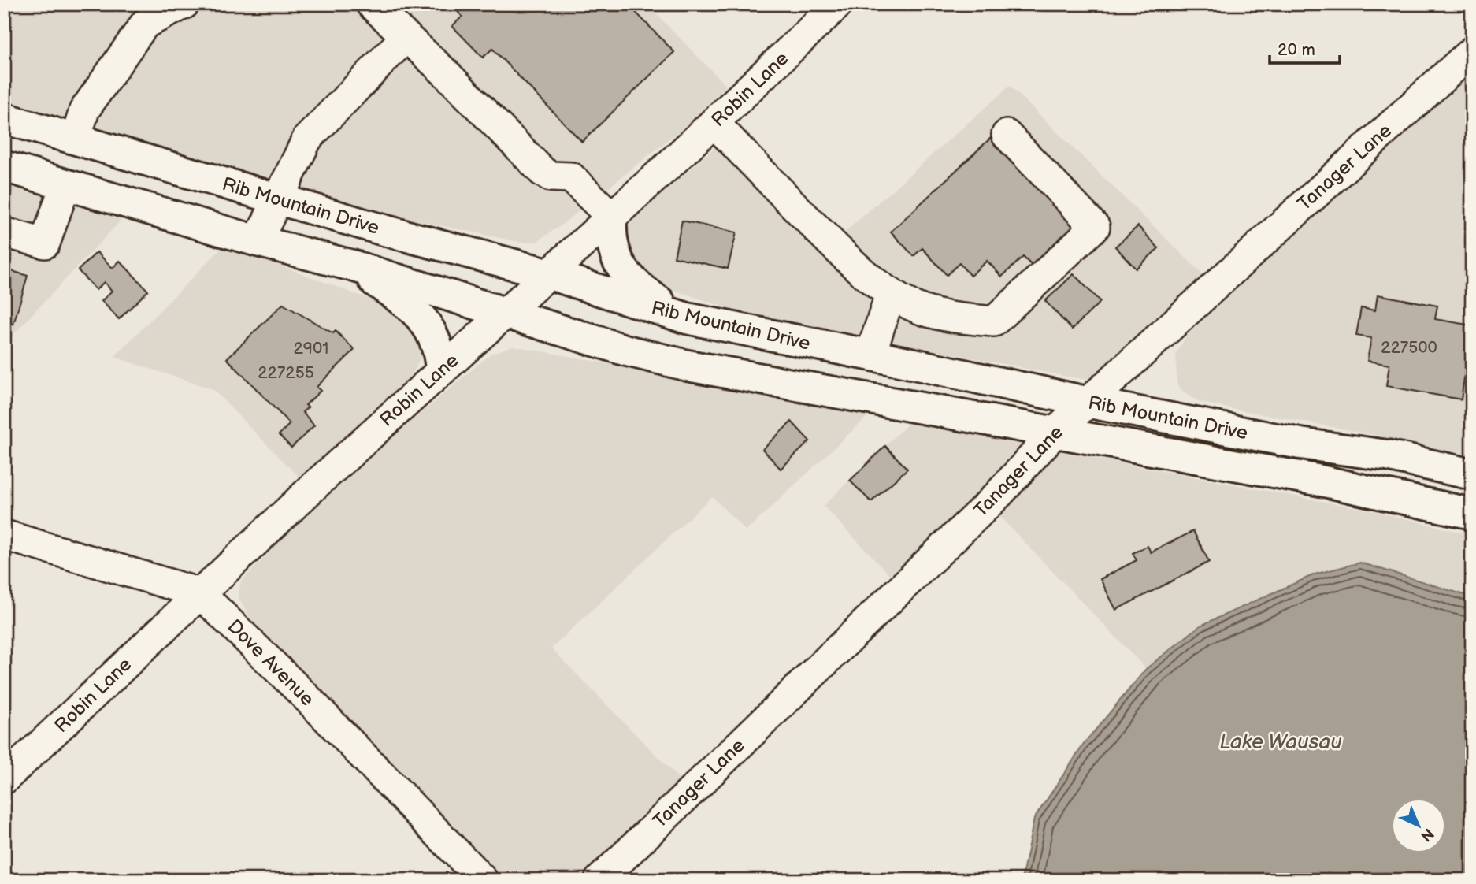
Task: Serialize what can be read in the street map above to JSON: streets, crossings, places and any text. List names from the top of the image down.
{
  "streets": {
    "main road": ["Rib Mountain Drive"],
    "street": ["Robin Lane", "Tanager Lane", "Dove Avenue"]
  },
  "crossings": [
    ["Robin Lane", "Rib Mountain Drive"],
    ["Robin Lane", "Dove Avenue"],
    ["Tanager Lane", "Rib Mountain Drive"]
  ],
  "water": ["Lake Wausau"],
  "house_numbers": ["227500", "2901", "227255"],
  "scale_bar": "20 m",
  "north": "bottom right"
}
